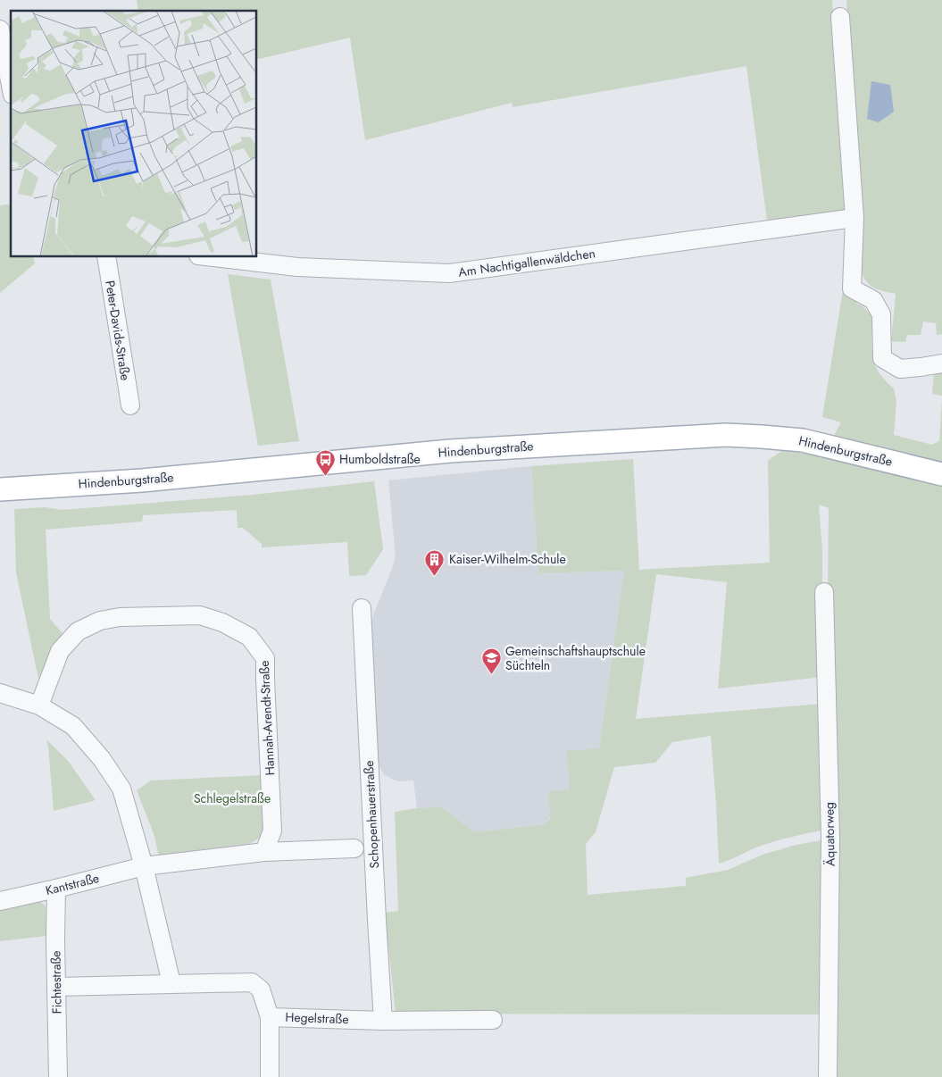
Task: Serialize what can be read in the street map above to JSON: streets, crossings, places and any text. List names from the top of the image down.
{
  "streets": {
    "main road": ["Hindenburgstraße"],
    "street": [
      "Am Nachtigallenwäldchen",
      "Peter-Davids-Straße",
      "Hannah-Arendt-Straße",
      "Schopenhauerstraße",
      "Äquatorweg",
      "Kantstraße",
      "Fichtestraße",
      "Hegelstraße"
    ]
  },
  "crossings": [
    ["Schopenhauerstraße", "Hegelstraße"],
    ["Kantstraße", "Fichtestraße"],
    ["Fichtestraße", "Hegelstraße"]
  ],
  "parks": ["Schlegelstraße"],
  "places": {
    "bus stop": ["Humboldstraße"],
    "building": ["Kaiser-Wilhelm-Schule"],
    "school or university": ["Gemeinschaftshauptschule Süchteln"]
  }
}
